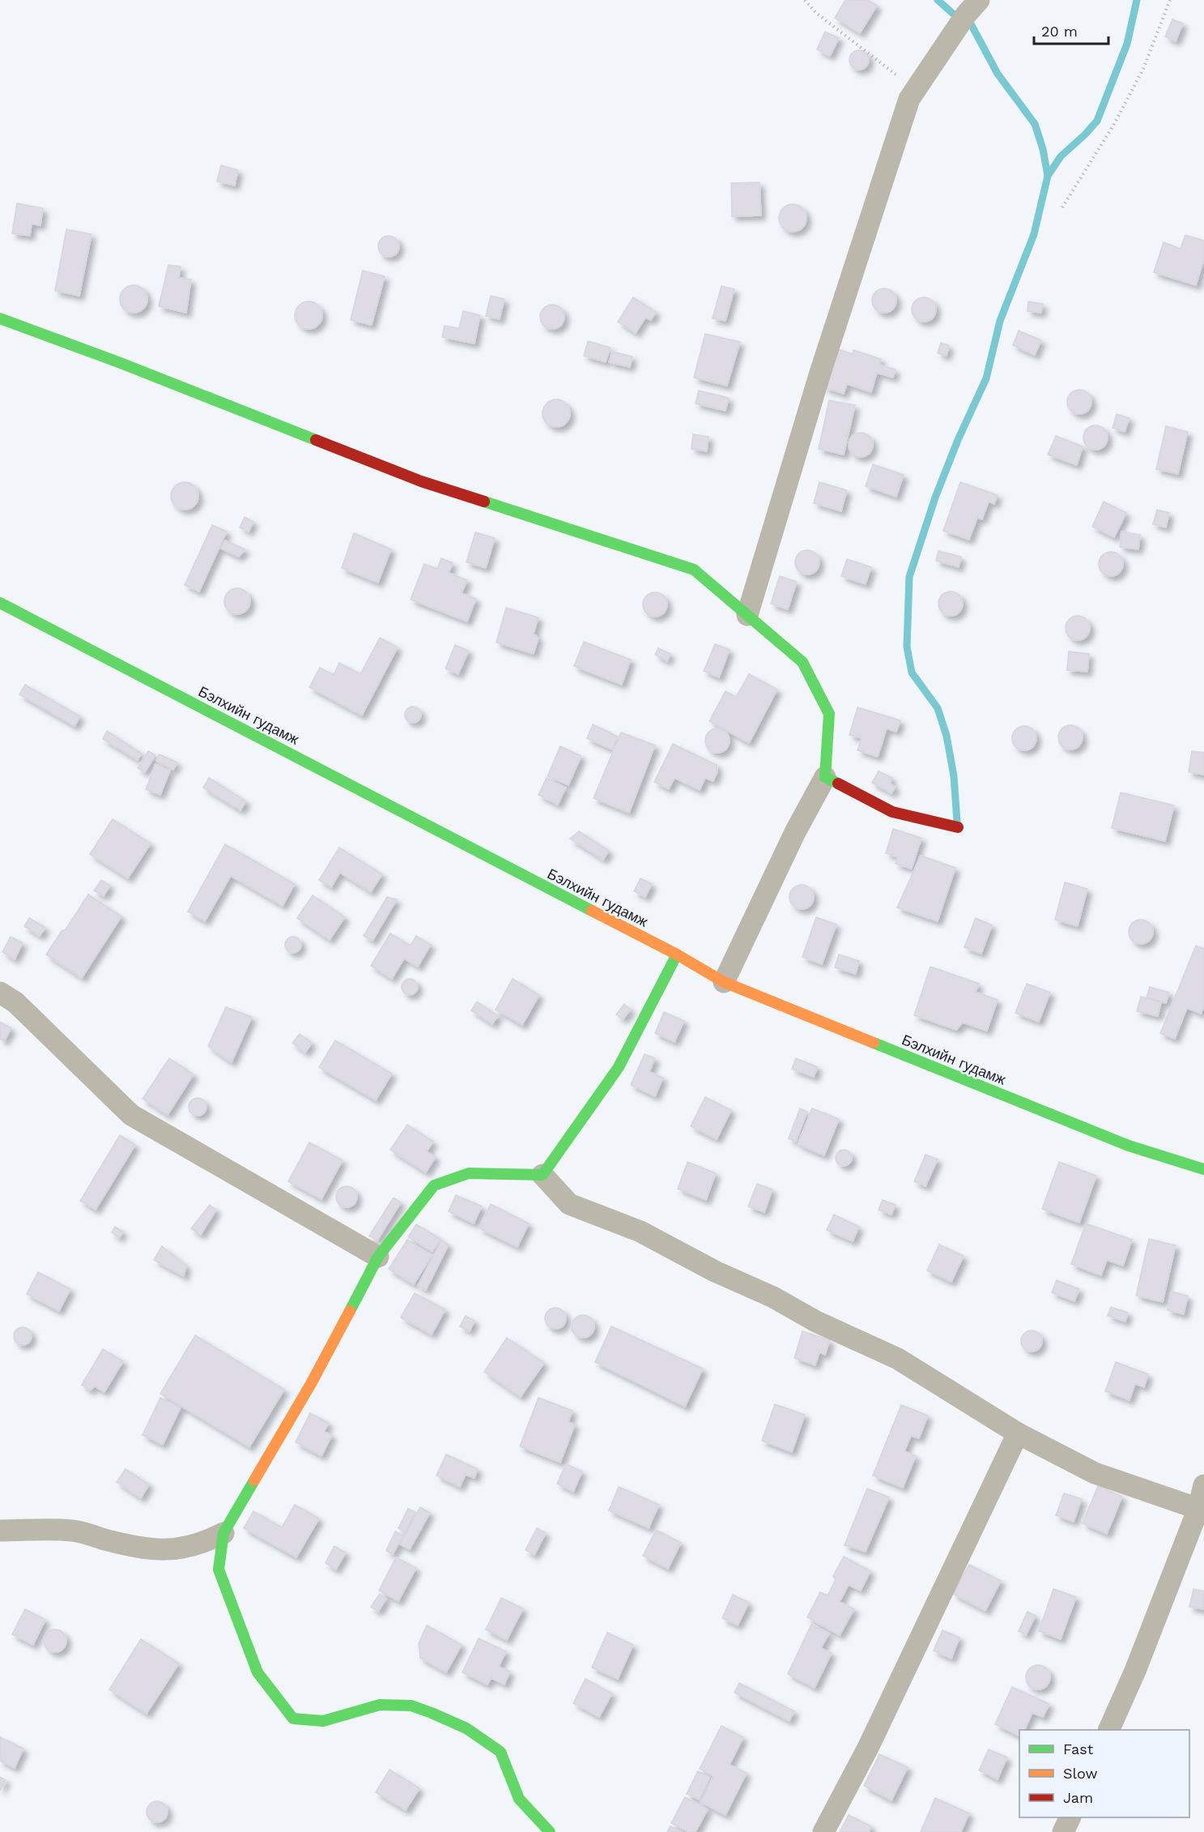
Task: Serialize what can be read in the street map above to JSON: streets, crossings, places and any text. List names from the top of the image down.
{
  "streets": {
    "street": ["Бэлхийн гудамж"]
  },
  "legend": ["Fast", "Slow", "Jam"],
  "scale_bar": "20 m"
}
